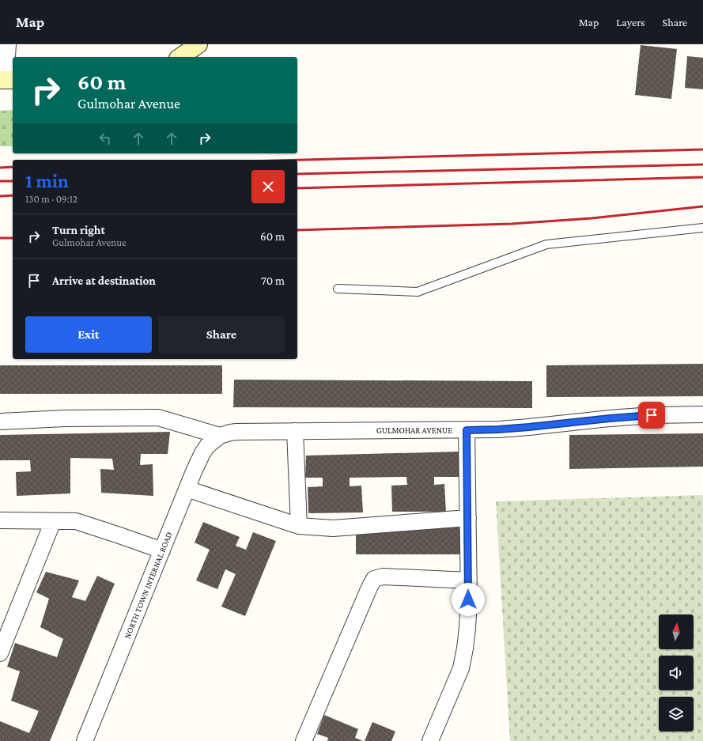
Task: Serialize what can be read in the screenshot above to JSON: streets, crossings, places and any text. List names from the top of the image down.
{
  "streets": {
    "street": ["GULMOHAR AVENUE", "NORTH TOWN INTERNAL ROAD"]
  },
  "crossings": [
    ["GULMOHAR AVENUE", "NORTH TOWN INTERNAL ROAD"]
  ],
  "north": "top",
  "page": {
    "header": "Map",
    "nav": ["Map", "Layers", "Share"],
    "turn": ["60 m", "Gulmohar Avenue"],
    "heading": ["1 min", "130 m · 09:12"],
    "list": [
      {
        "name": "Turn right",
        "note": "Gulmohar Avenue",
        "value": "60 m"
      },
      {
        "name": "Arrive at destination",
        "value": "70 m"
      }
    ],
    "buttons": ["Exit", "Share"]
  }
}
